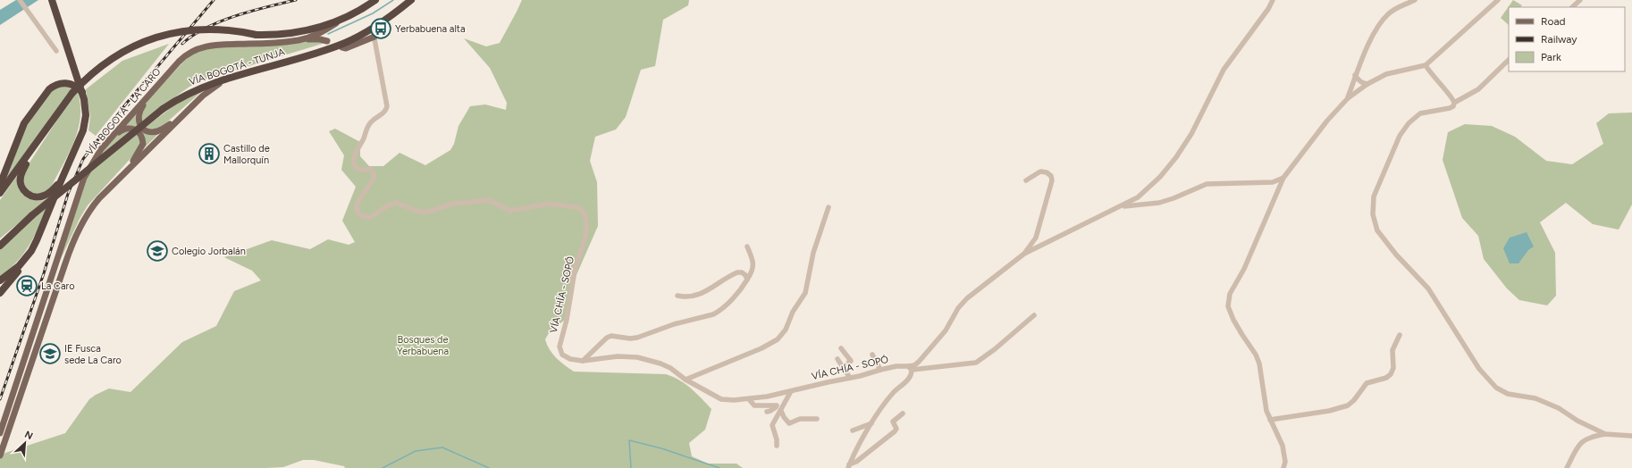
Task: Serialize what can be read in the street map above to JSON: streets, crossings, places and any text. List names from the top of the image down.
{
  "streets": {
    "highway": ["VÍA BOGOTÁ - TUNJA"],
    "main road": ["VÍA BOGOTÁ - LA CARO"],
    "street": ["VÍA CHÍA - SOPÓ"]
  },
  "crossings": [
    ["VÍA BOGOTÁ - TUNJA", "VÍA BOGOTÁ - LA CARO"],
    ["VÍA BOGOTÁ - TUNJA", "VÍA CHÍA - SOPÓ"]
  ],
  "parks": ["Bosques de Yerbabuena"],
  "places": {
    "bus stop": ["Yerbabuena alta"],
    "building": ["Castillo de Mallorquín"],
    "school or university": ["Colegio Jorbalán", "IE Fusca sede La Caro"],
    "station": ["La Caro"]
  },
  "legend": ["Road", "Railway", "Park"],
  "north": "top right"
}
